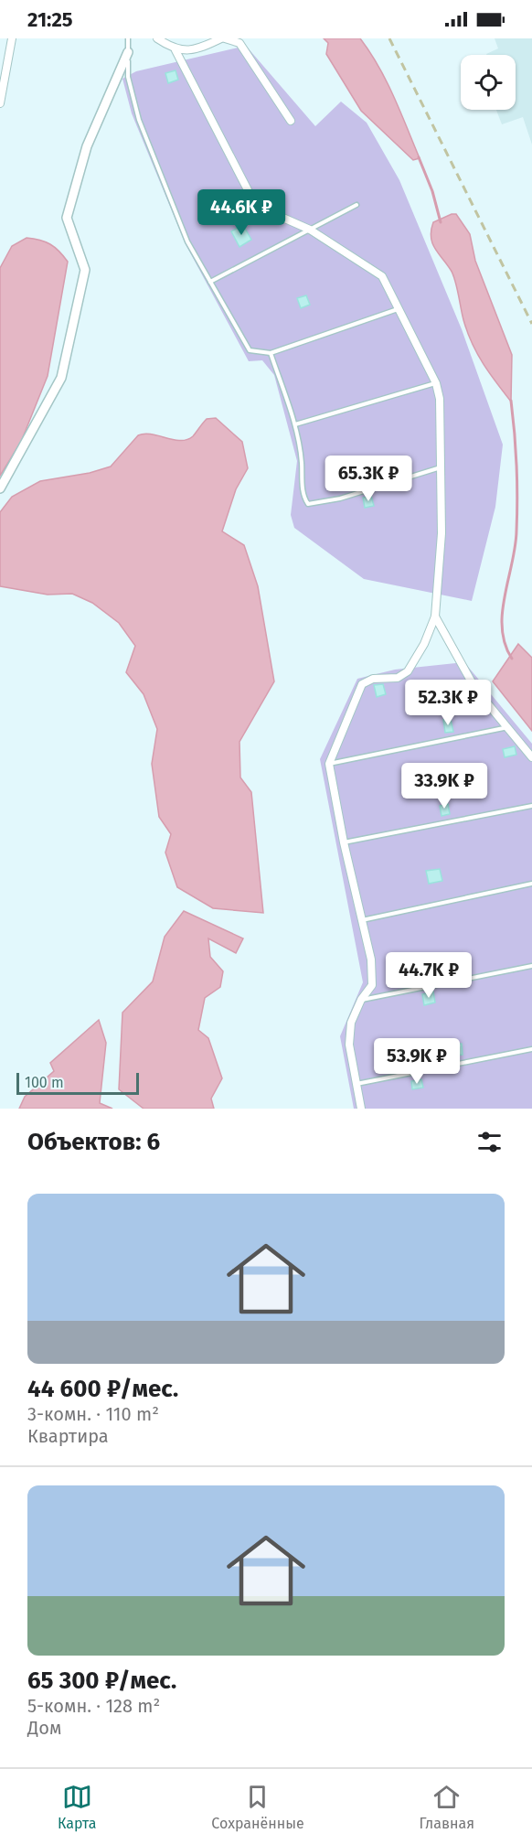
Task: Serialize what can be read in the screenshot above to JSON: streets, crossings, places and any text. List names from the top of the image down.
{
  "scale_bar": "100 m",
  "page": {
    "status": "21:25",
    "price": [
      "44.6K ₽",
      "65.3K ₽",
      "52.3K ₽",
      "33.9K ₽",
      "44.7K ₽",
      "53.9K ₽"
    ],
    "scale": "100 m",
    "heading": "Объектов: 6",
    "list": [
      {
        "name": "44 600 ₽/мес.",
        "note": "3-комн. · 110 m² · Квартира"
      },
      {
        "name": "65 300 ₽/мес.",
        "note": "5-комн. · 128 m² · Дом"
      }
    ],
    "tabs": ["Карта", "Сохранённые", "Главная"]
  }
}
